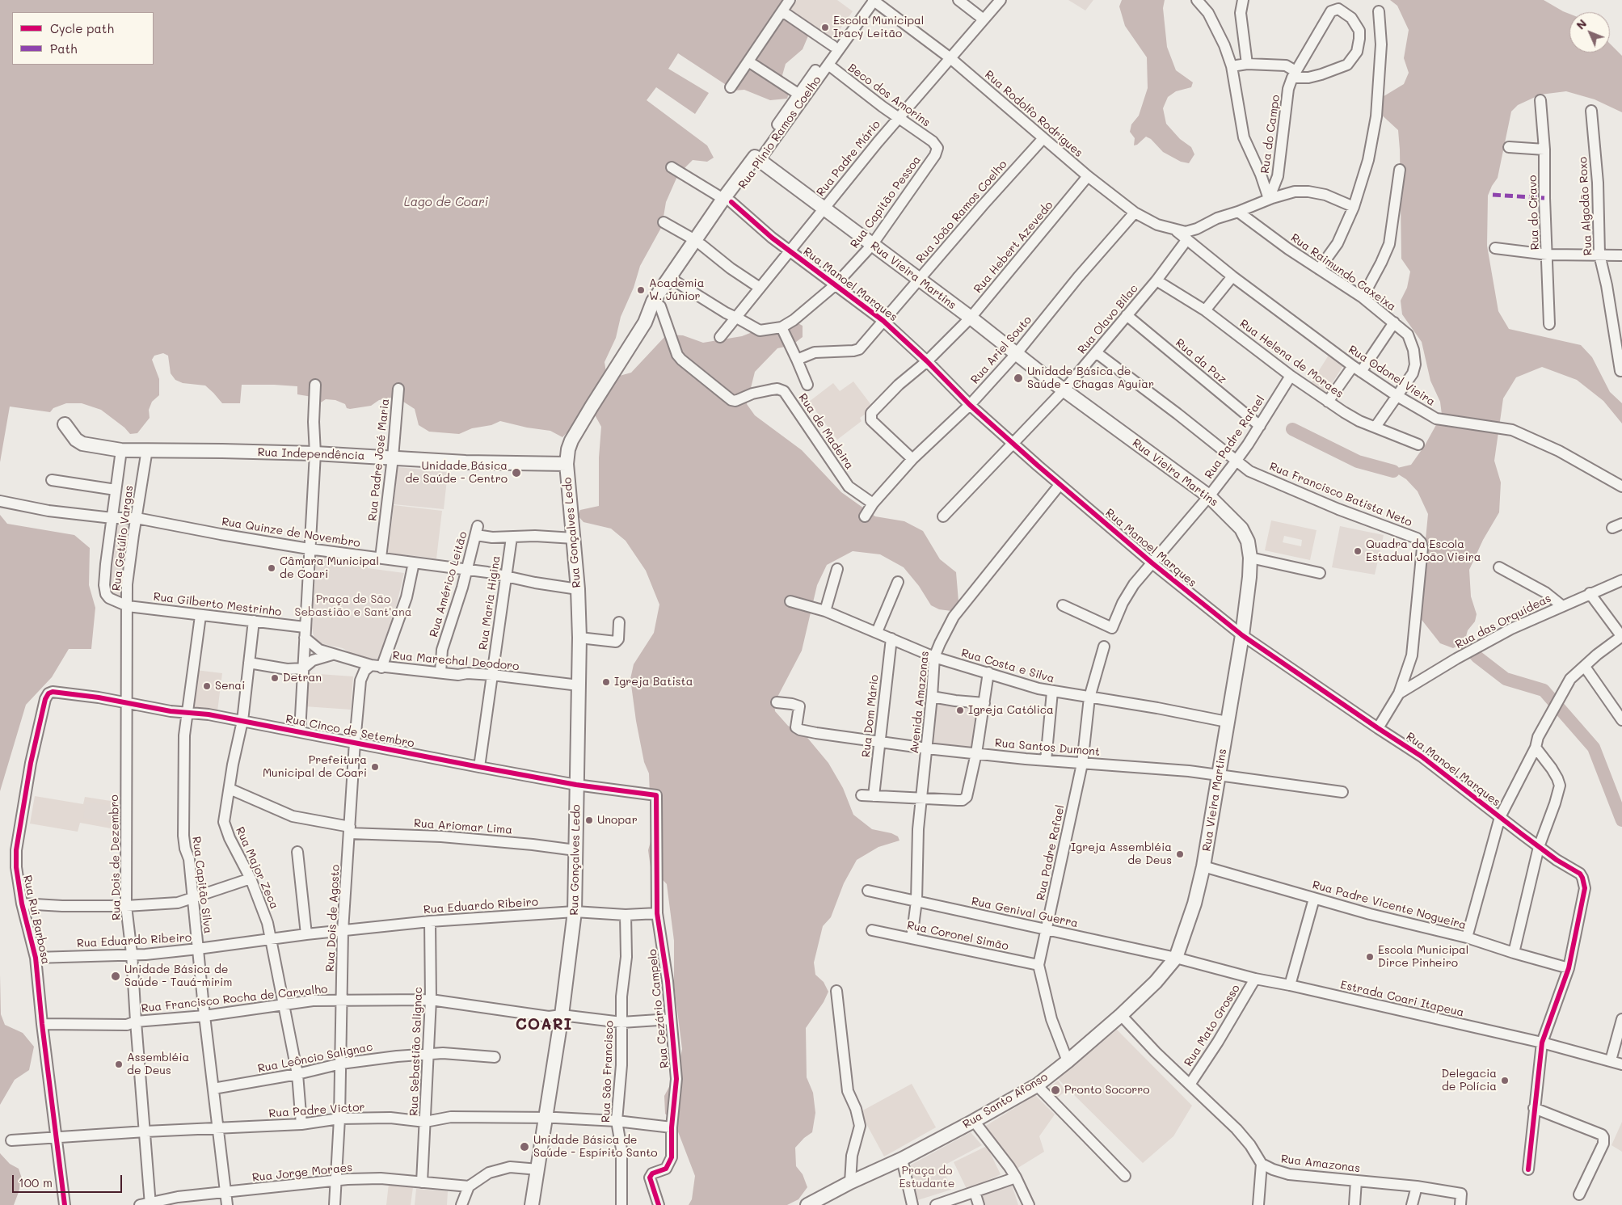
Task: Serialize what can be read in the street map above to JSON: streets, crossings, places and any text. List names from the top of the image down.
{
  "streets": {
    "main road": [
      "Rua Plínio Ramos Coelho",
      "Rua Vieira Martins",
      "Rua Independência",
      "Rua Gonçalves Ledo",
      "Rua Santo Afonso"
    ],
    "street": [
      "Beco dos Amorins",
      "Rua Rodolfo Rodrigues",
      "Rua do Campo",
      "Rua Padre Mário",
      "Rua Capitão Pessoa",
      "Rua Algodão Roxo",
      "Rua João Ramos Coelho",
      "Rua do Cravo",
      "Rua Hebert Azevedo",
      "Rua Raimundo Caxeixa",
      "Rua Manoel Marques",
      "Rua Olavo Bilac",
      "Rua Ariel Souto",
      "Rua Helena de Moraes",
      "Rua da Paz",
      "Rua Odonel Vieira",
      "Rua de Madeira",
      "Rua Padre Rafael",
      "Rua Padre José Maria",
      "Rua Francisco Batista Neto",
      "Rua Quinze de Novembro",
      "Rua Getúlio Vargas",
      "Rua Américo Leitão",
      "Rua Maria Higina",
      "Rua Gilberto Mestrinho",
      "Rua das Orquídeas",
      "Rua Marechal Deodoro",
      "Rua Costa e Silva",
      "Avenida Amazonas",
      "Rua Dom Mário",
      "Rua Cinco de Setembro",
      "Rua Santos Dumont",
      "Rua Ariomar Lima",
      "Rua Dois de Dezembro",
      "Rua Major Zeca",
      "Rua Capitão Silva",
      "Rua Padre Vicente Nogueira",
      "Rua Eduardo Ribeiro",
      "Rua Genival Guerra",
      "Rua Dois de Agosto",
      "Rua Rui Barbosa",
      "Rua Coronel Simão",
      "Rua Francisco Rocha de Carvalho",
      "Estrada Coari Itapeua",
      "Rua Cezário Campelo",
      "Rua Mato Grosso",
      "Rua Sebastião Salignac",
      "Rua Leôncio Salignac",
      "Rua São Francisco",
      "Rua Padre Victor",
      "Rua Amazonas",
      "Rua Jorge Moraes"
    ]
  },
  "crossings": [
    ["Beco dos Amorins", "Rua Plínio Ramos Coelho"],
    ["Beco dos Amorins", "Rua Padre Mário"],
    ["Beco dos Amorins", "Rua Capitão Pessoa"],
    ["Rua Rodolfo Rodrigues", "Rua Plínio Ramos Coelho"],
    ["Rua Rodolfo Rodrigues", "Rua Padre Mário"],
    ["Rua Rodolfo Rodrigues", "Rua João Ramos Coelho"],
    ["Rua Rodolfo Rodrigues", "Rua Hebert Azevedo"],
    ["Rua Rodolfo Rodrigues", "Rua Olavo Bilac"],
    ["Rua Rodolfo Rodrigues", "Rua Ariel Souto"],
    ["Rua Rodolfo Rodrigues", "Rua Odonel Vieira"],
    ["Rua Plínio Ramos Coelho", "Rua Vieira Martins"],
    ["Rua Plínio Ramos Coelho", "Rua Manoel Marques"],
    ["Rua Plínio Ramos Coelho", "Rua de Madeira"],
    ["Rua Plínio Ramos Coelho", "Rua Gonçalves Ledo"],
    ["Rua Padre Mário", "Rua Vieira Martins"],
    ["Rua Padre Mário", "Rua Manoel Marques"],
    ["Rua Capitão Pessoa", "Rua Vieira Martins"],
    ["Rua Capitão Pessoa", "Rua Manoel Marques"],
    ["Rua João Ramos Coelho", "Rua Vieira Martins"],
    ["Rua João Ramos Coelho", "Rua Manoel Marques"],
    ["Rua Hebert Azevedo", "Rua Vieira Martins"],
    ["Rua Hebert Azevedo", "Rua Manoel Marques"],
    ["Rua Hebert Azevedo", "Rua Ariel Souto"],
    ["Rua Raimundo Caxeixa", "Rua Helena de Moraes"],
    ["Rua Raimundo Caxeixa", "Rua Odonel Vieira"],
    ["Rua Vieira Martins", "Rua Manoel Marques"],
    ["Rua Vieira Martins", "Rua Olavo Bilac"],
    ["Rua Vieira Martins", "Rua Ariel Souto"],
    ["Rua Vieira Martins", "Rua Padre Rafael"],
    ["Rua Vieira Martins", "Rua Costa e Silva"],
    ["Rua Vieira Martins", "Rua Santos Dumont"],
    ["Rua Vieira Martins", "Rua Padre Vicente Nogueira"],
    ["Rua Vieira Martins", "Rua Genival Guerra"],
    ["Rua Vieira Martins", "Estrada Coari Itapeua"],
    ["Rua Vieira Martins", "Rua Santo Afonso"],
    ["Rua Manoel Marques", "Rua Olavo Bilac"],
    ["Rua Manoel Marques", "Rua Ariel Souto"],
    ["Rua Manoel Marques", "Rua Padre Rafael"],
    ["Rua Manoel Marques", "Rua Francisco Batista Neto"],
    ["Rua Manoel Marques", "Avenida Amazonas"],
    ["Rua Manoel Marques", "Rua Padre Vicente Nogueira"],
    ["Rua Olavo Bilac", "Rua Helena de Moraes"],
    ["Rua Olavo Bilac", "Rua da Paz"],
    ["Rua Olavo Bilac", "Rua Odonel Vieira"],
    ["Rua Olavo Bilac", "Rua Francisco Batista Neto"],
    ["Rua Ariel Souto", "Rua de Madeira"],
    ["Rua Helena de Moraes", "Rua Padre Rafael"],
    ["Rua da Paz", "Rua Padre Rafael"],
    ["Rua de Madeira", "Rua Gonçalves Ledo"],
    ["Rua Padre Rafael", "Rua Francisco Batista Neto"],
    ["Rua Padre Rafael", "Rua Costa e Silva"],
    ["Rua Padre Rafael", "Rua Santos Dumont"],
    ["Rua Padre Rafael", "Rua Genival Guerra"],
    ["Rua Padre Rafael", "Rua Coronel Simão"],
    ["Rua Padre Rafael", "Rua Santo Afonso"],
    ["Rua Independência", "Rua Padre José Maria"],
    ["Rua Independência", "Rua Gonçalves Ledo"],
    ["Rua Independência", "Rua Getúlio Vargas"],
    ["Rua Padre José Maria", "Rua Quinze de Novembro"],
    ["Rua Francisco Batista Neto", "Rua das Orquídeas"],
    ["Rua Quinze de Novembro", "Rua Gonçalves Ledo"],
    ["Rua Quinze de Novembro", "Rua Getúlio Vargas"],
    ["Rua Quinze de Novembro", "Rua Américo Leitão"],
    ["Rua Quinze de Novembro", "Rua Maria Higina"],
    ["Rua Gonçalves Ledo", "Rua Marechal Deodoro"],
    ["Rua Gonçalves Ledo", "Rua Cinco de Setembro"],
    ["Rua Gonçalves Ledo", "Rua Ariomar Lima"],
    ["Rua Gonçalves Ledo", "Rua Eduardo Ribeiro"],
    ["Rua Gonçalves Ledo", "Rua Francisco Rocha de Carvalho"],
    ["Rua Gonçalves Ledo", "Rua Padre Victor"],
    ["Rua Getúlio Vargas", "Rua Gilberto Mestrinho"],
    ["Rua Getúlio Vargas", "Rua Dois de Dezembro"],
    ["Rua Américo Leitão", "Rua Maria Higina"],
    ["Rua Américo Leitão", "Rua Marechal Deodoro"],
    ["Rua Maria Higina", "Rua Marechal Deodoro"],
    ["Rua Maria Higina", "Rua Cinco de Setembro"],
    ["Rua Gilberto Mestrinho", "Rua Dois de Dezembro"],
    ["Rua Gilberto Mestrinho", "Rua Major Zeca"],
    ["Rua Gilberto Mestrinho", "Rua Capitão Silva"],
    ["Rua Costa e Silva", "Avenida Amazonas"],
    ["Rua Costa e Silva", "Rua Dom Mário"],
    ["Avenida Amazonas", "Rua Santos Dumont"],
    ["Avenida Amazonas", "Rua Genival Guerra"],
    ["Avenida Amazonas", "Rua Coronel Simão"],
    ["Rua Dom Mário", "Rua Santos Dumont"],
    ["Rua Cinco de Setembro", "Rua Dois de Dezembro"],
    ["Rua Cinco de Setembro", "Rua Major Zeca"],
    ["Rua Cinco de Setembro", "Rua Capitão Silva"],
    ["Rua Cinco de Setembro", "Rua Dois de Agosto"],
    ["Rua Cinco de Setembro", "Rua Rui Barbosa"],
    ["Rua Cinco de Setembro", "Rua Cezário Campelo"],
    ["Rua Ariomar Lima", "Rua Major Zeca"],
    ["Rua Ariomar Lima", "Rua Dois de Agosto"],
    ["Rua Dois de Dezembro", "Rua Eduardo Ribeiro"],
    ["Rua Dois de Dezembro", "Rua Francisco Rocha de Carvalho"],
    ["Rua Dois de Dezembro", "Rua Padre Victor"],
    ["Rua Dois de Dezembro", "Rua Jorge Moraes"],
    ["Rua Major Zeca", "Rua Eduardo Ribeiro"],
    ["Rua Major Zeca", "Rua Francisco Rocha de Carvalho"],
    ["Rua Major Zeca", "Rua Leôncio Salignac"],
    ["Rua Major Zeca", "Rua Padre Victor"],
    ["Rua Capitão Silva", "Rua Eduardo Ribeiro"],
    ["Rua Capitão Silva", "Rua Francisco Rocha de Carvalho"],
    ["Rua Capitão Silva", "Rua Leôncio Salignac"],
    ["Rua Capitão Silva", "Rua Padre Victor"],
    ["Rua Capitão Silva", "Rua Jorge Moraes"],
    ["Rua Eduardo Ribeiro", "Rua Dois de Agosto"],
    ["Rua Eduardo Ribeiro", "Rua Rui Barbosa"],
    ["Rua Eduardo Ribeiro", "Rua Cezário Campelo"],
    ["Rua Eduardo Ribeiro", "Rua Sebastião Salignac"],
    ["Rua Eduardo Ribeiro", "Rua São Francisco"],
    ["Rua Genival Guerra", "Estrada Coari Itapeua"],
    ["Rua Genival Guerra", "Rua Santo Afonso"],
    ["Rua Dois de Agosto", "Rua Francisco Rocha de Carvalho"],
    ["Rua Dois de Agosto", "Rua Leôncio Salignac"],
    ["Rua Dois de Agosto", "Rua Padre Victor"],
    ["Rua Dois de Agosto", "Rua Jorge Moraes"],
    ["Rua Rui Barbosa", "Rua Francisco Rocha de Carvalho"],
    ["Rua Rui Barbosa", "Rua Padre Victor"],
    ["Rua Francisco Rocha de Carvalho", "Rua Cezário Campelo"],
    ["Rua Francisco Rocha de Carvalho", "Rua Sebastião Salignac"],
    ["Rua Francisco Rocha de Carvalho", "Rua São Francisco"],
    ["Estrada Coari Itapeua", "Rua Mato Grosso"],
    ["Estrada Coari Itapeua", "Rua Santo Afonso"],
    ["Rua Cezário Campelo", "Rua Padre Victor"],
    ["Rua Sebastião Salignac", "Rua Leôncio Salignac"],
    ["Rua Sebastião Salignac", "Rua Padre Victor"],
    ["Rua Sebastião Salignac", "Rua Jorge Moraes"],
    ["Rua São Francisco", "Rua Padre Victor"]
  ],
  "districts": ["COARI"],
  "water": ["Lago de Coari"],
  "parks": ["Praça de São Sebastião e Sant'ana", "Praça do Estudante"],
  "places": [
    "Escola Municipal Iracy Leitão",
    "Academia W. Júnior",
    "Unidade Básica de Saúde - Chagas Aguiar",
    "Unidade Básica de Saúde - Centro",
    "Quadra da Escola Estadual João Vieira",
    "Câmara Municipal de Coari",
    "Detran",
    "Igreja Batista",
    "Senai",
    "Igreja Católica",
    "Prefeitura Municipal de Coari",
    "Unopar",
    "Igreja Assembléia de Deus",
    "Escola Municipal Dirce Pinheiro",
    "Unidade Básica de Saúde - Tauá-mirim",
    "Assembléia de Deus",
    "Delegacia de Polícia",
    "Pronto Socorro",
    "Unidade Básica de Saúde - Espírito Santo"
  ],
  "legend": ["Cycle path", "Path"],
  "scale_bar": "100 m",
  "north": "top left"
}
